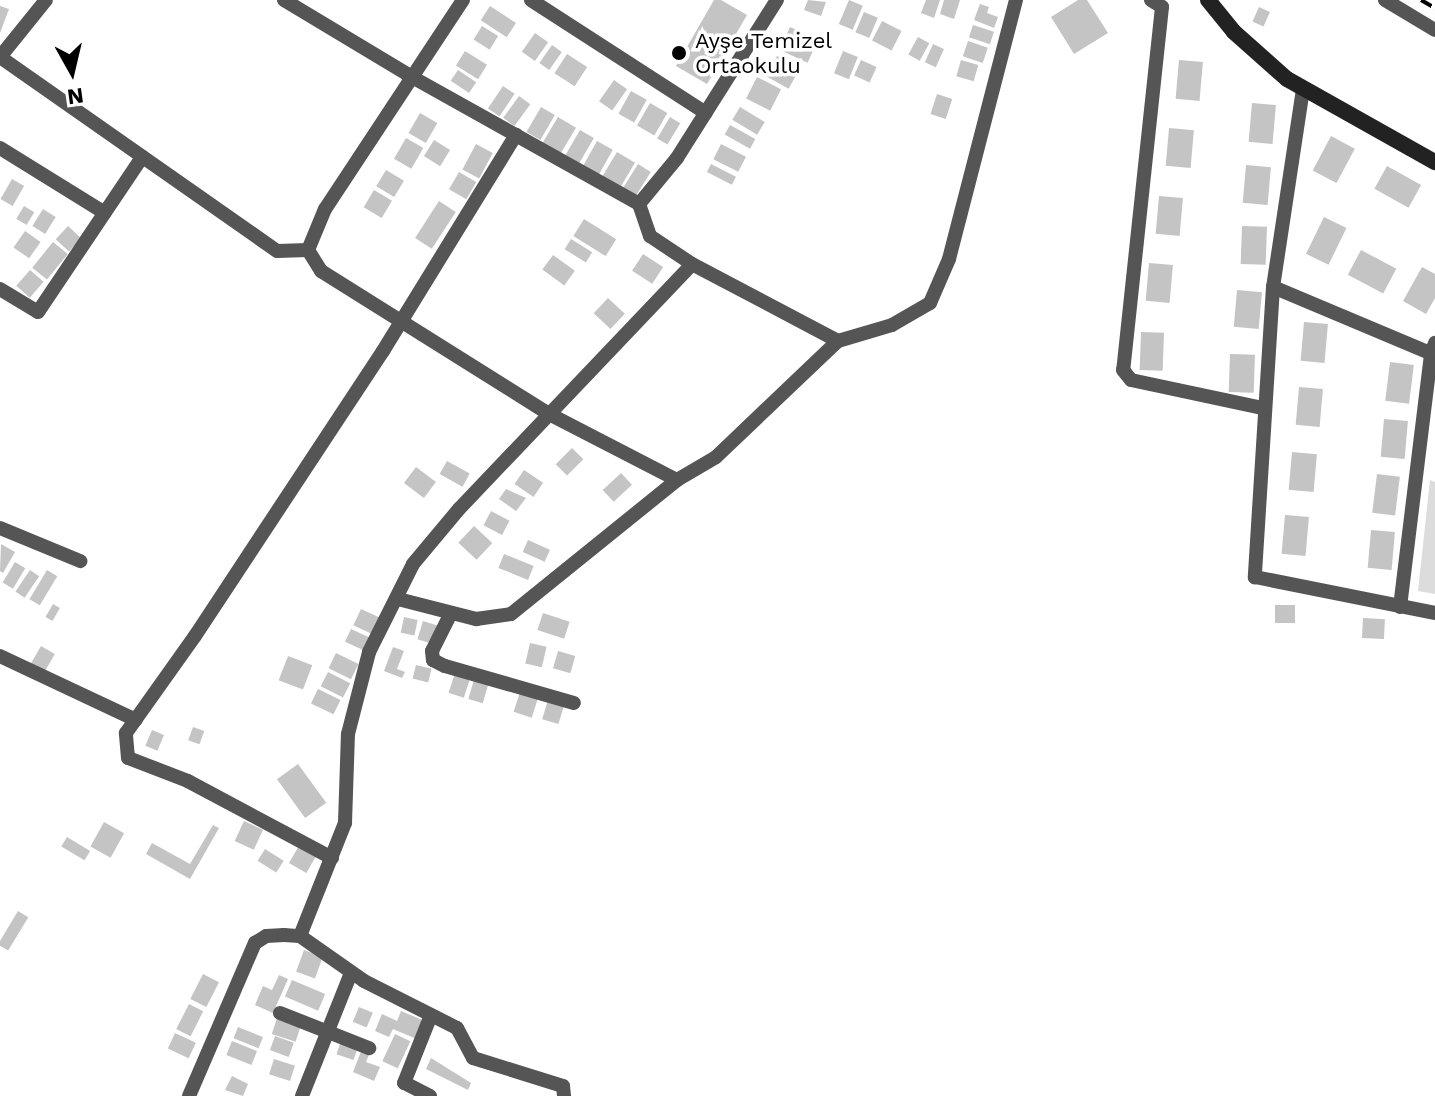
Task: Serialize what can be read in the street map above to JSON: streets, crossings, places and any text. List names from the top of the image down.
{
  "places": ["Ayşe Temizel Ortaokulu"],
  "north": "bottom"
}
